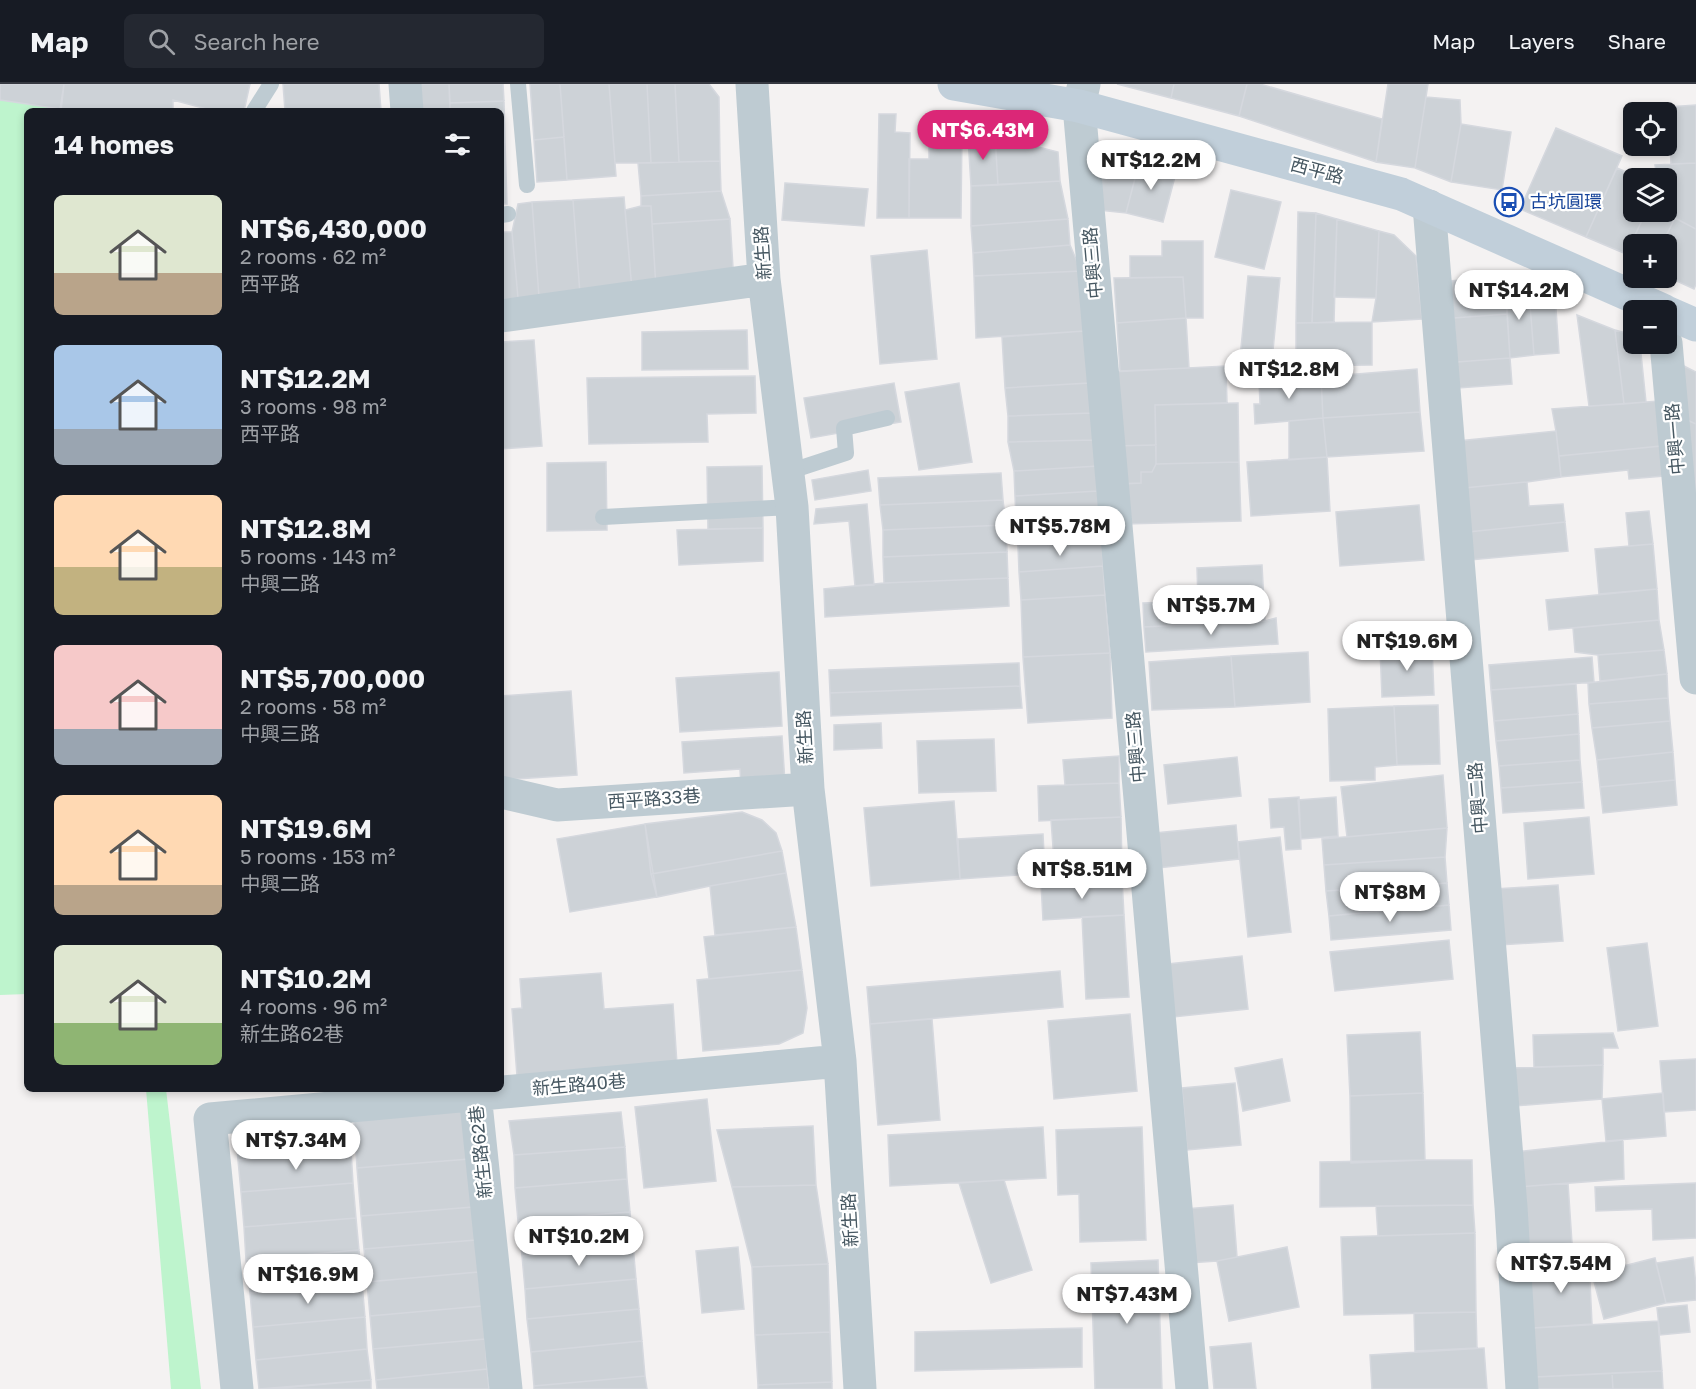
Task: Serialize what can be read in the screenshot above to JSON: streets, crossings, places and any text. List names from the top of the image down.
{
  "streets": {
    "main road": ["西平路"],
    "street": [
      "新生路",
      "中興三路",
      "中興一路",
      "中興二路",
      "西平路33巷",
      "新生路40巷",
      "新生路62巷"
    ]
  },
  "crossings": [
    ["西平路", "中興三路"],
    ["西平路", "中興二路"],
    ["新生路", "西平路33巷"],
    ["新生路", "新生路40巷"],
    ["新生路40巷", "新生路62巷"]
  ],
  "places": {
    "bus stop": ["古坑圓環"]
  },
  "page": {
    "header": "Map",
    "search": "Search here",
    "nav": ["Map", "Layers", "Share"],
    "map_buttons": ["+", "−"],
    "heading": "14 homes",
    "price": [
      "NT$6.43M",
      "NT$12.2M",
      "NT$14.2M",
      "NT$12.8M",
      "NT$5.78M",
      "NT$5.7M",
      "NT$19.6M",
      "NT$8.51M",
      "NT$8M",
      "NT$7.34M",
      "NT$10.2M",
      "NT$7.54M",
      "NT$16.9M",
      "NT$7.43M"
    ],
    "list": [
      {
        "name": "NT$6,430,000",
        "note": "2 rooms · 62 m² · 西平路"
      },
      {
        "name": "NT$12.2M",
        "note": "3 rooms · 98 m² · 西平路"
      },
      {
        "name": "NT$12.8M",
        "note": "5 rooms · 143 m² · 中興二路"
      },
      {
        "name": "NT$5,700,000",
        "note": "2 rooms · 58 m² · 中興三路"
      },
      {
        "name": "NT$19.6M",
        "note": "5 rooms · 153 m² · 中興二路"
      },
      {
        "name": "NT$10.2M",
        "note": "4 rooms · 96 m² · 新生路62巷"
      }
    ]
  }
}
